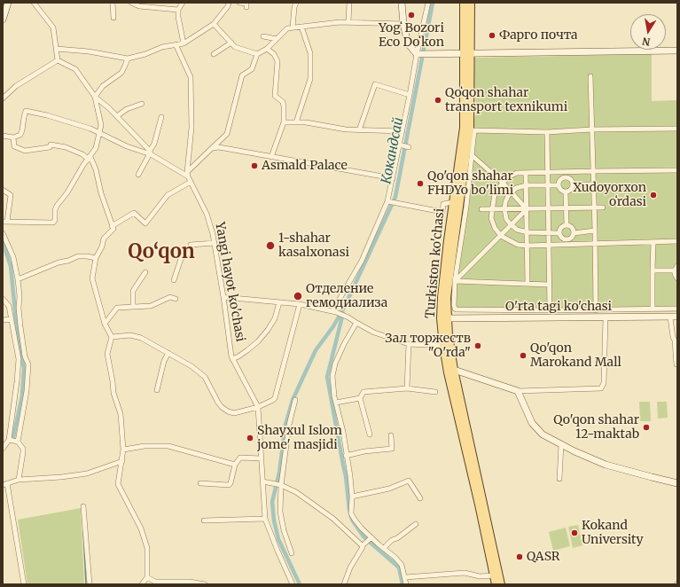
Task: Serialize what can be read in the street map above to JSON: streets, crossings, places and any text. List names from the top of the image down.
{
  "streets": {
    "main road": ["Turkiston ko'chasi", "O'rta tagi ko'chasi"],
    "street": ["Yangi hayot ko'chasi"]
  },
  "crossings": [
    ["Turkiston ko'chasi", "O'rta tagi ko'chasi"]
  ],
  "districts": ["Qo‘qon"],
  "water": ["Кокандсай"],
  "places": [
    "Yogʻ Bozori Eco Doʻkon",
    "Фарго почта",
    "Qoʻqon shahar transport texnikumi",
    "Asmald Palace",
    "Qo'qon shahar FHDYo bo'limi",
    "Xudoyorxon oʻrdasi",
    "1-shahar kasalxonasi",
    "Отделение гемодиализа",
    "Зал торжеств \"O'rda\"",
    "Qo'qon Marokand Mall",
    "Qo'qon shahar 12-maktab",
    "Shayxul Islom jome' masjidi",
    "Kokand University",
    "QASR"
  ],
  "north": "bottom"
}
